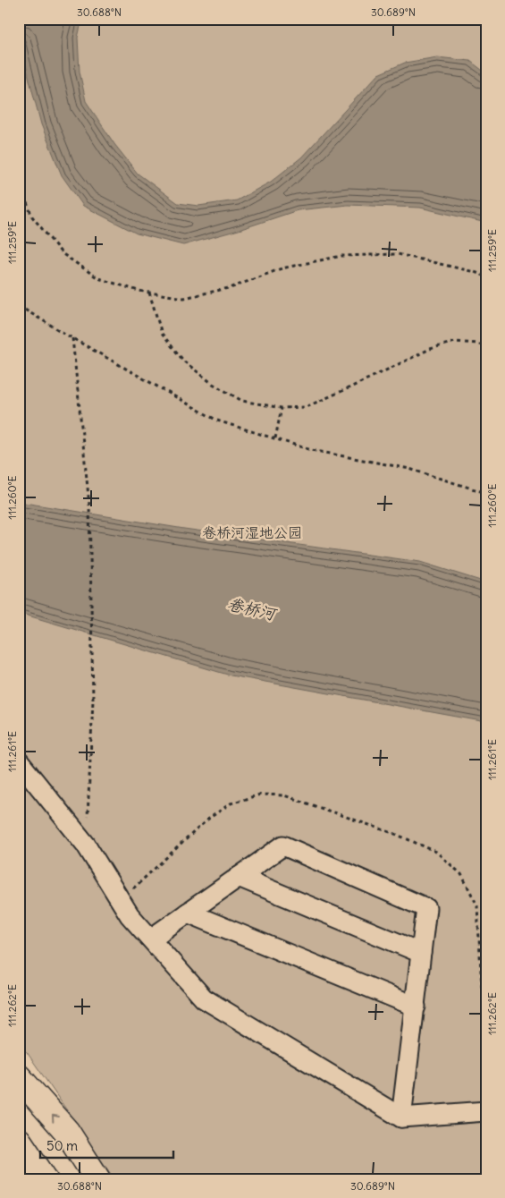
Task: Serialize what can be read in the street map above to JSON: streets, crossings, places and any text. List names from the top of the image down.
{
  "water": ["卷桥河"],
  "parks": ["卷桥河湿地公园"],
  "scale_bar": "50 m",
  "coordinates": [
    "30.688°N",
    "30.689°N",
    "111.259°E",
    "111.260°E",
    "111.261°E",
    "111.262°E"
  ]
}
